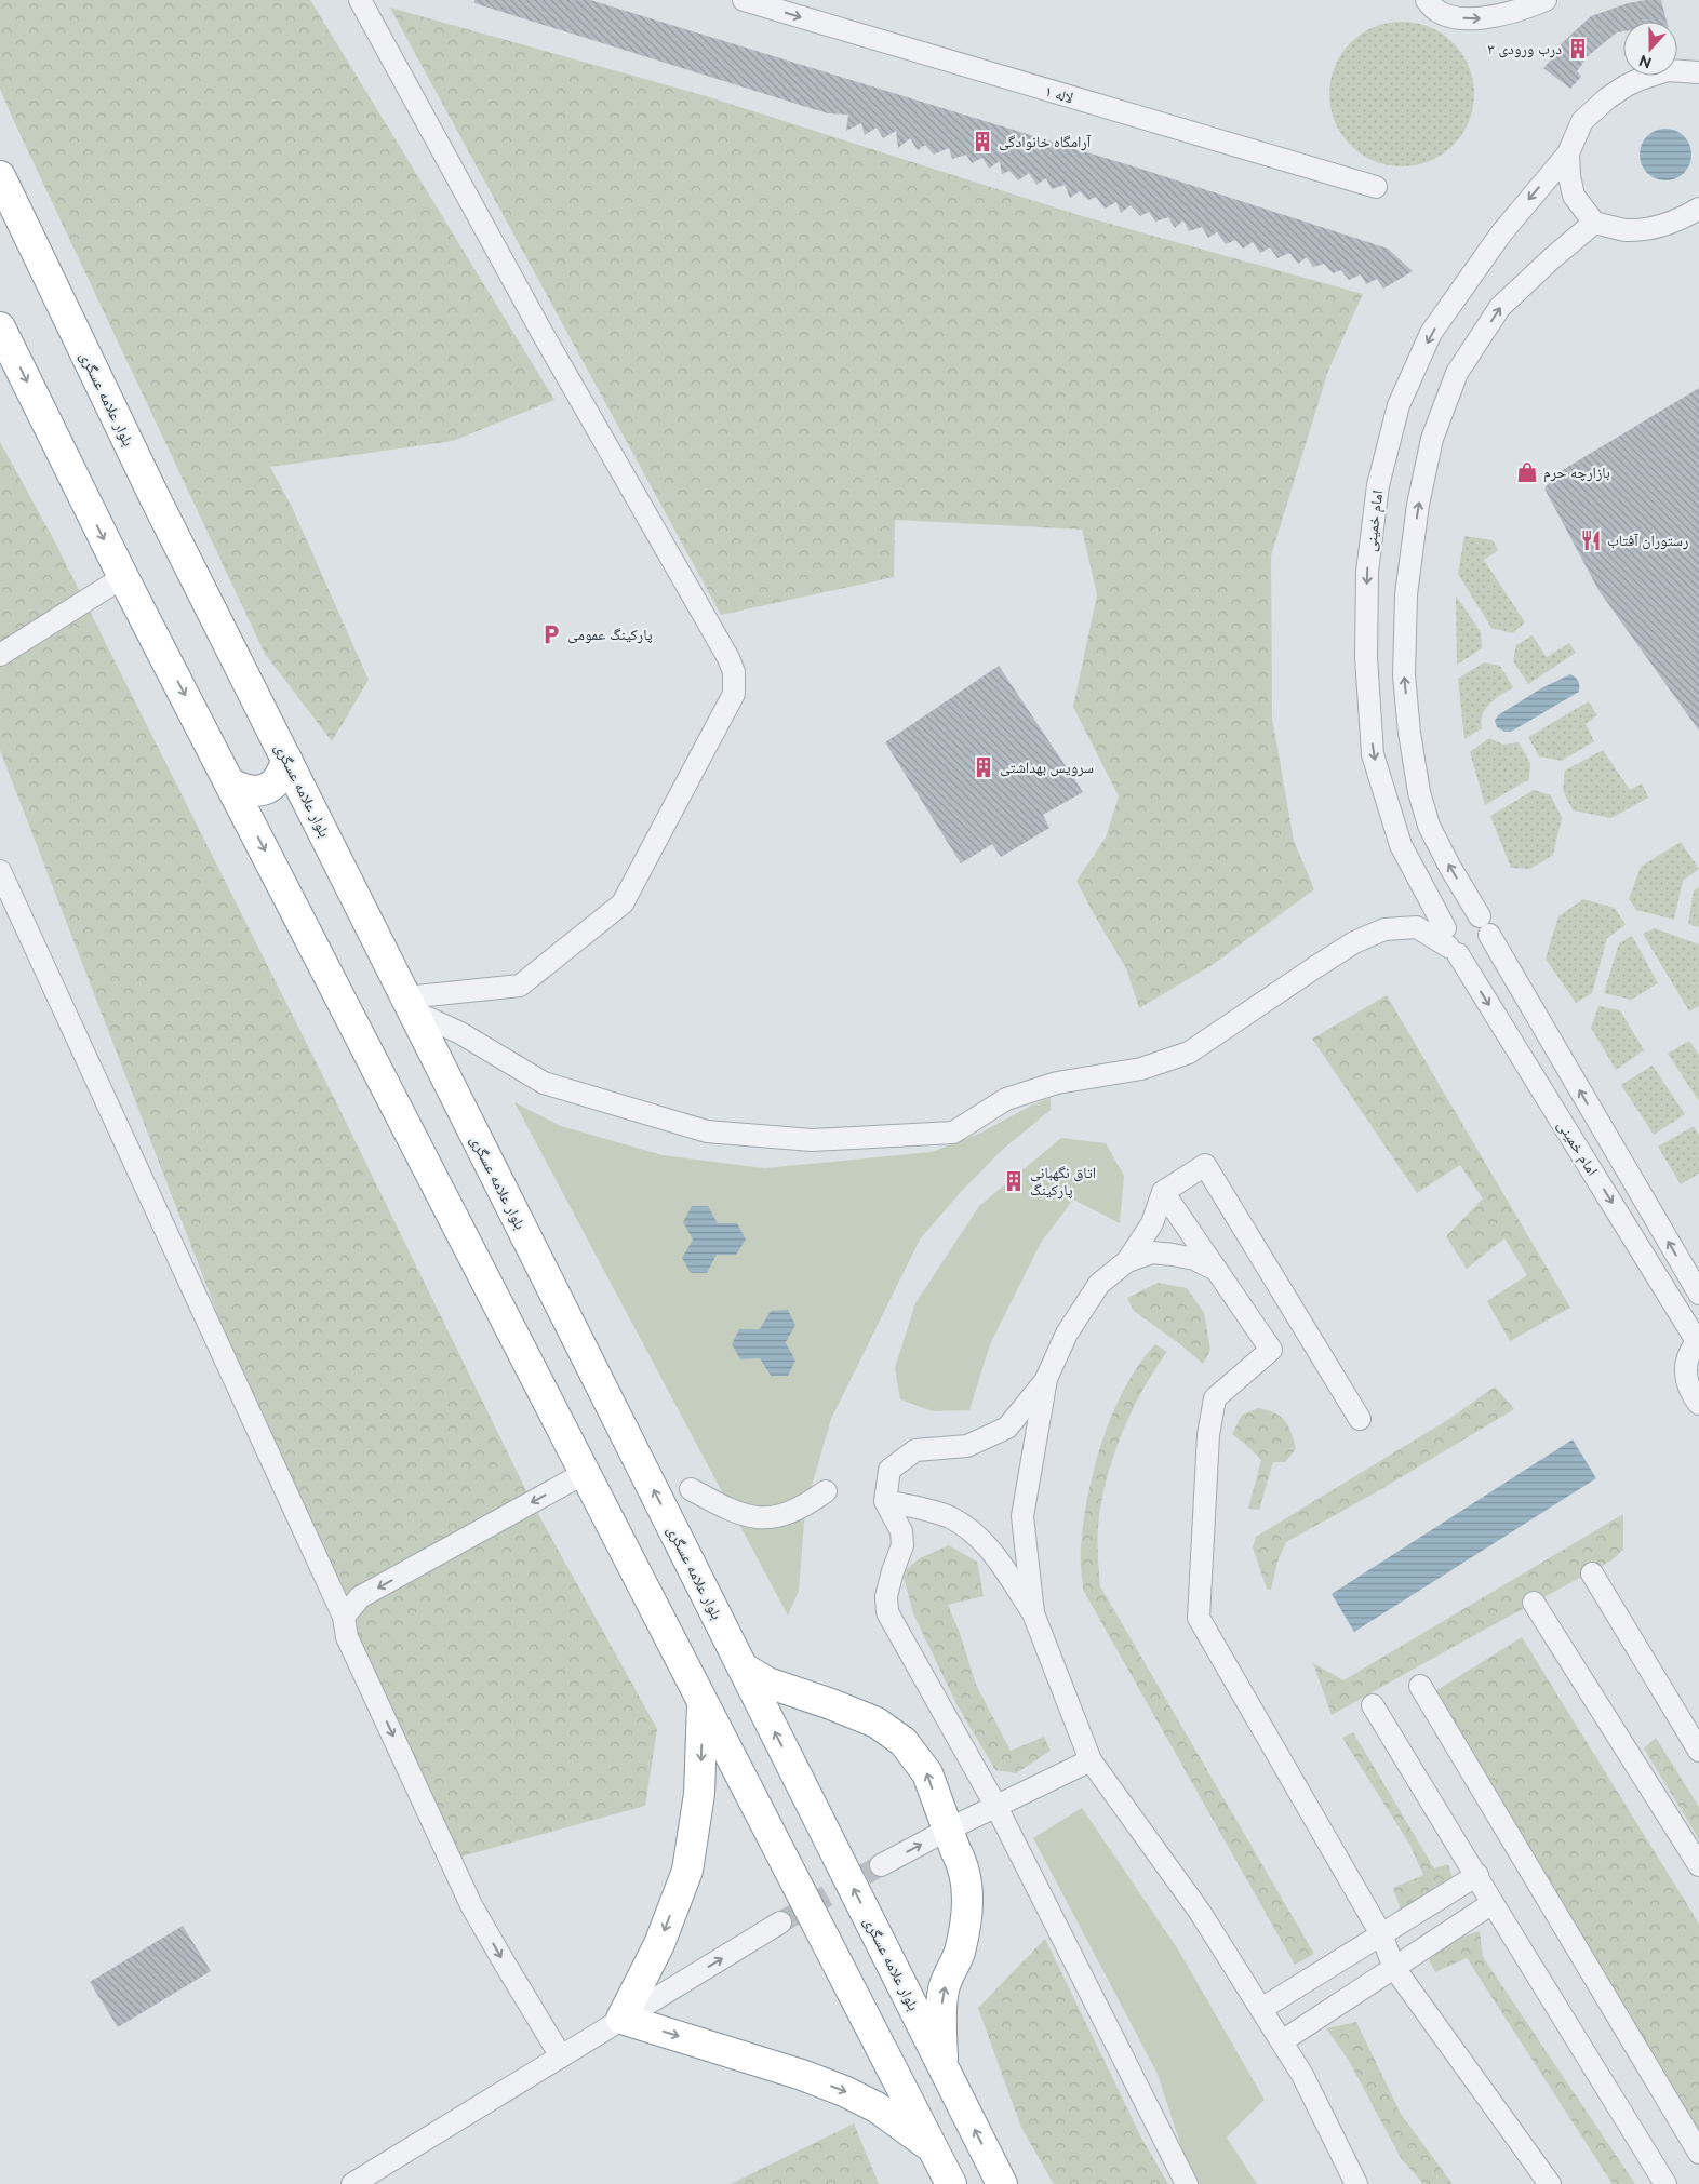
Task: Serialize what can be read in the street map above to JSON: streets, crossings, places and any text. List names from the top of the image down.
{
  "streets": {
    "highway": ["بلوار علامه عسگری"],
    "street": ["لاله ۱", "امام خمینی"]
  },
  "one_way": ["لاله ۱"],
  "places": {
    "building": [
      "درب ورودی ۳",
      "آرامگاه خانوادگی",
      "سرویس بهداشتی",
      "اتاق نگهبانی پارکینگ"
    ],
    "shop": ["بازارچه حرم"],
    "restaurant": ["رستوران آفتاب"],
    "parking": ["پارکینگ عمومی"]
  },
  "north": "bottom"
}
